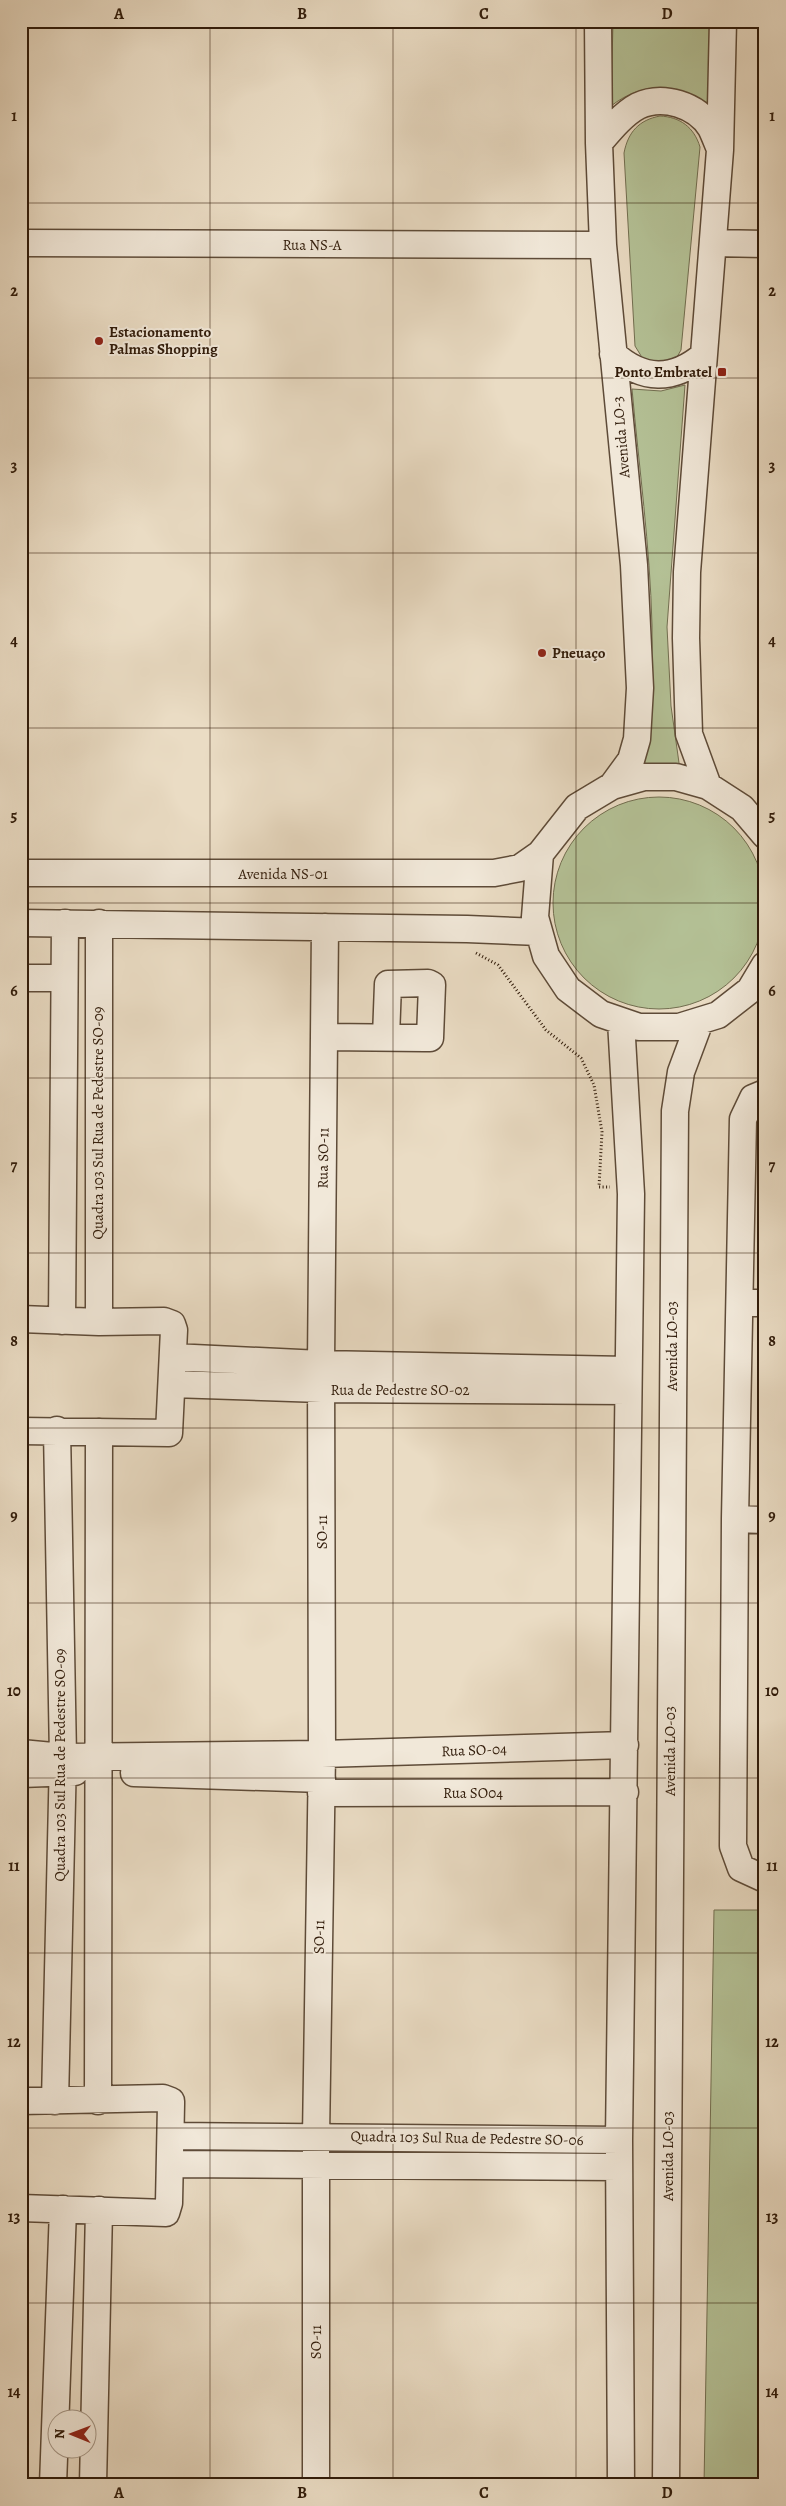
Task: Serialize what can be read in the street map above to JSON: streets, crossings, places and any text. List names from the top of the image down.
{
  "streets": {
    "street": [
      "Rua NS-A",
      "Avenida LO-3",
      "Avenida NS-01",
      "Quadra 103 Sul Rua de Pedestre SO-09",
      "Rua SO-11",
      "Avenida LO-03",
      "Rua de Pedestre SO-02",
      "SO-11",
      "Rua SO-04",
      "Rua SO04",
      "Quadra 103 Sul Rua de Pedestre SO-06"
    ]
  },
  "crossings": [
    ["Rua NS-A", "Avenida LO-3"],
    ["Avenida LO-3", "Avenida NS-01"],
    ["Rua SO-11", "Rua de Pedestre SO-02"],
    ["Rua SO-11", "SO-11"],
    ["Rua de Pedestre SO-02", "SO-11"],
    ["SO-11", "Rua SO-04"],
    ["SO-11", "Rua SO04"],
    ["SO-11", "Quadra 103 Sul Rua de Pedestre SO-06"],
    ["Rua SO-04", "Rua SO04"]
  ],
  "places": {
    "other": ["Estacionamento Palmas Shopping", "Pneuaço"],
    "transit": ["Ponto Embratel"]
  },
  "north": "left",
  "grid": {
    "columns": [
      "A",
      "B",
      "C",
      "D"
    ],
    "rows": [
      "1",
      "2",
      "3",
      "4",
      "5",
      "6",
      "7",
      "8",
      "9",
      "10",
      "11",
      "12",
      "13",
      "14"
    ]
  }
}
